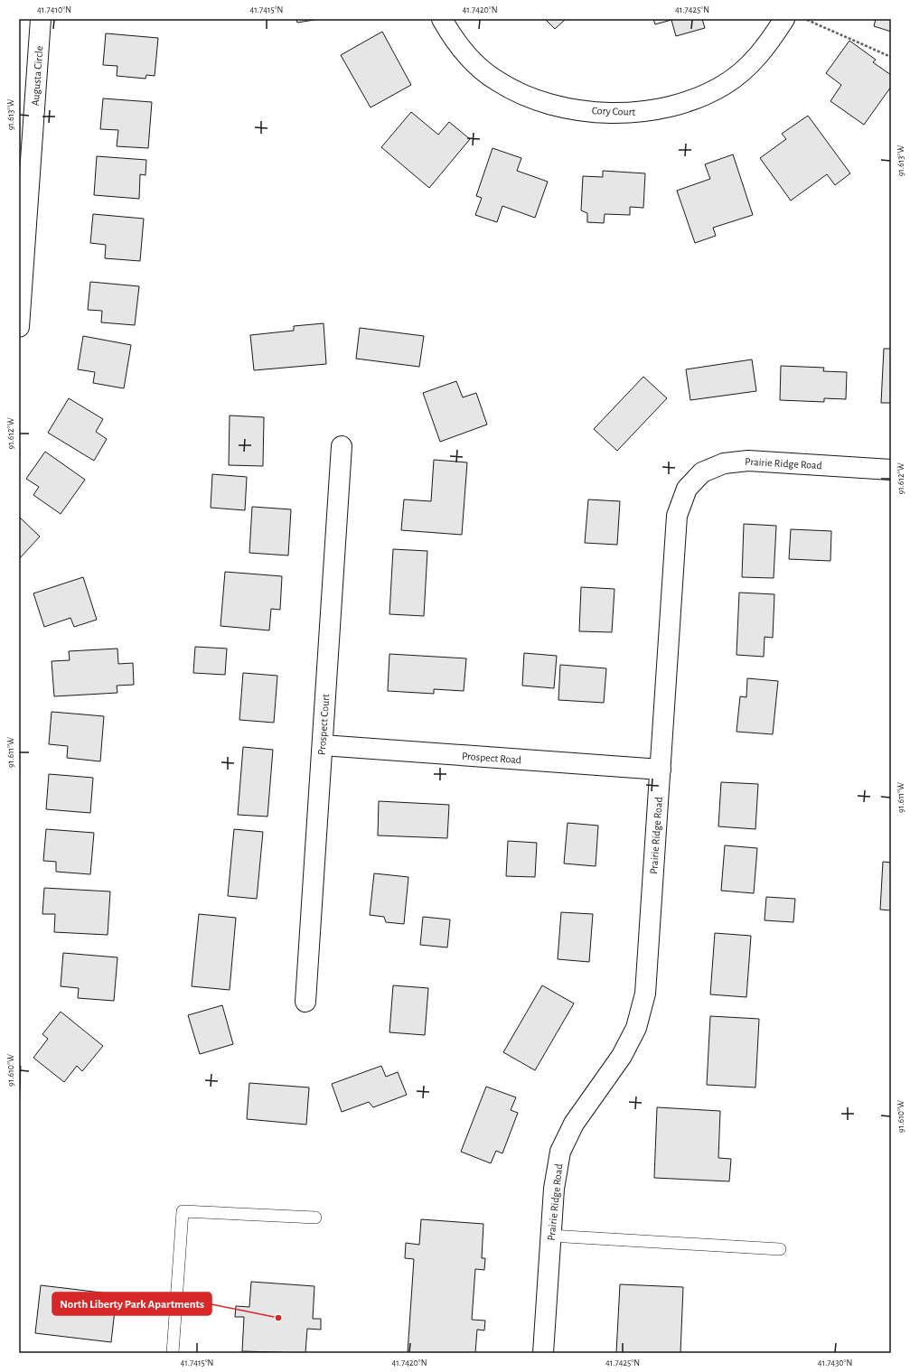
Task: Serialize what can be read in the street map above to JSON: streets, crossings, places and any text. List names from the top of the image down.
{
  "streets": {
    "street": [
      "Augusta Circle",
      "Cory Court",
      "Prairie Ridge Road",
      "Prospect Court",
      "Prospect Road"
    ]
  },
  "crossings": [
    ["Prairie Ridge Road", "Prospect Road"],
    ["Prospect Court", "Prospect Road"]
  ],
  "places": ["North Liberty Park Apartments"],
  "coordinates": [
    "41.7410°N",
    "41.7415°N",
    "41.7420°N",
    "41.7425°N",
    "91.613°W",
    "91.612°W",
    "91.611°W",
    "91.610°W",
    "41.7430°N"
  ]
}
